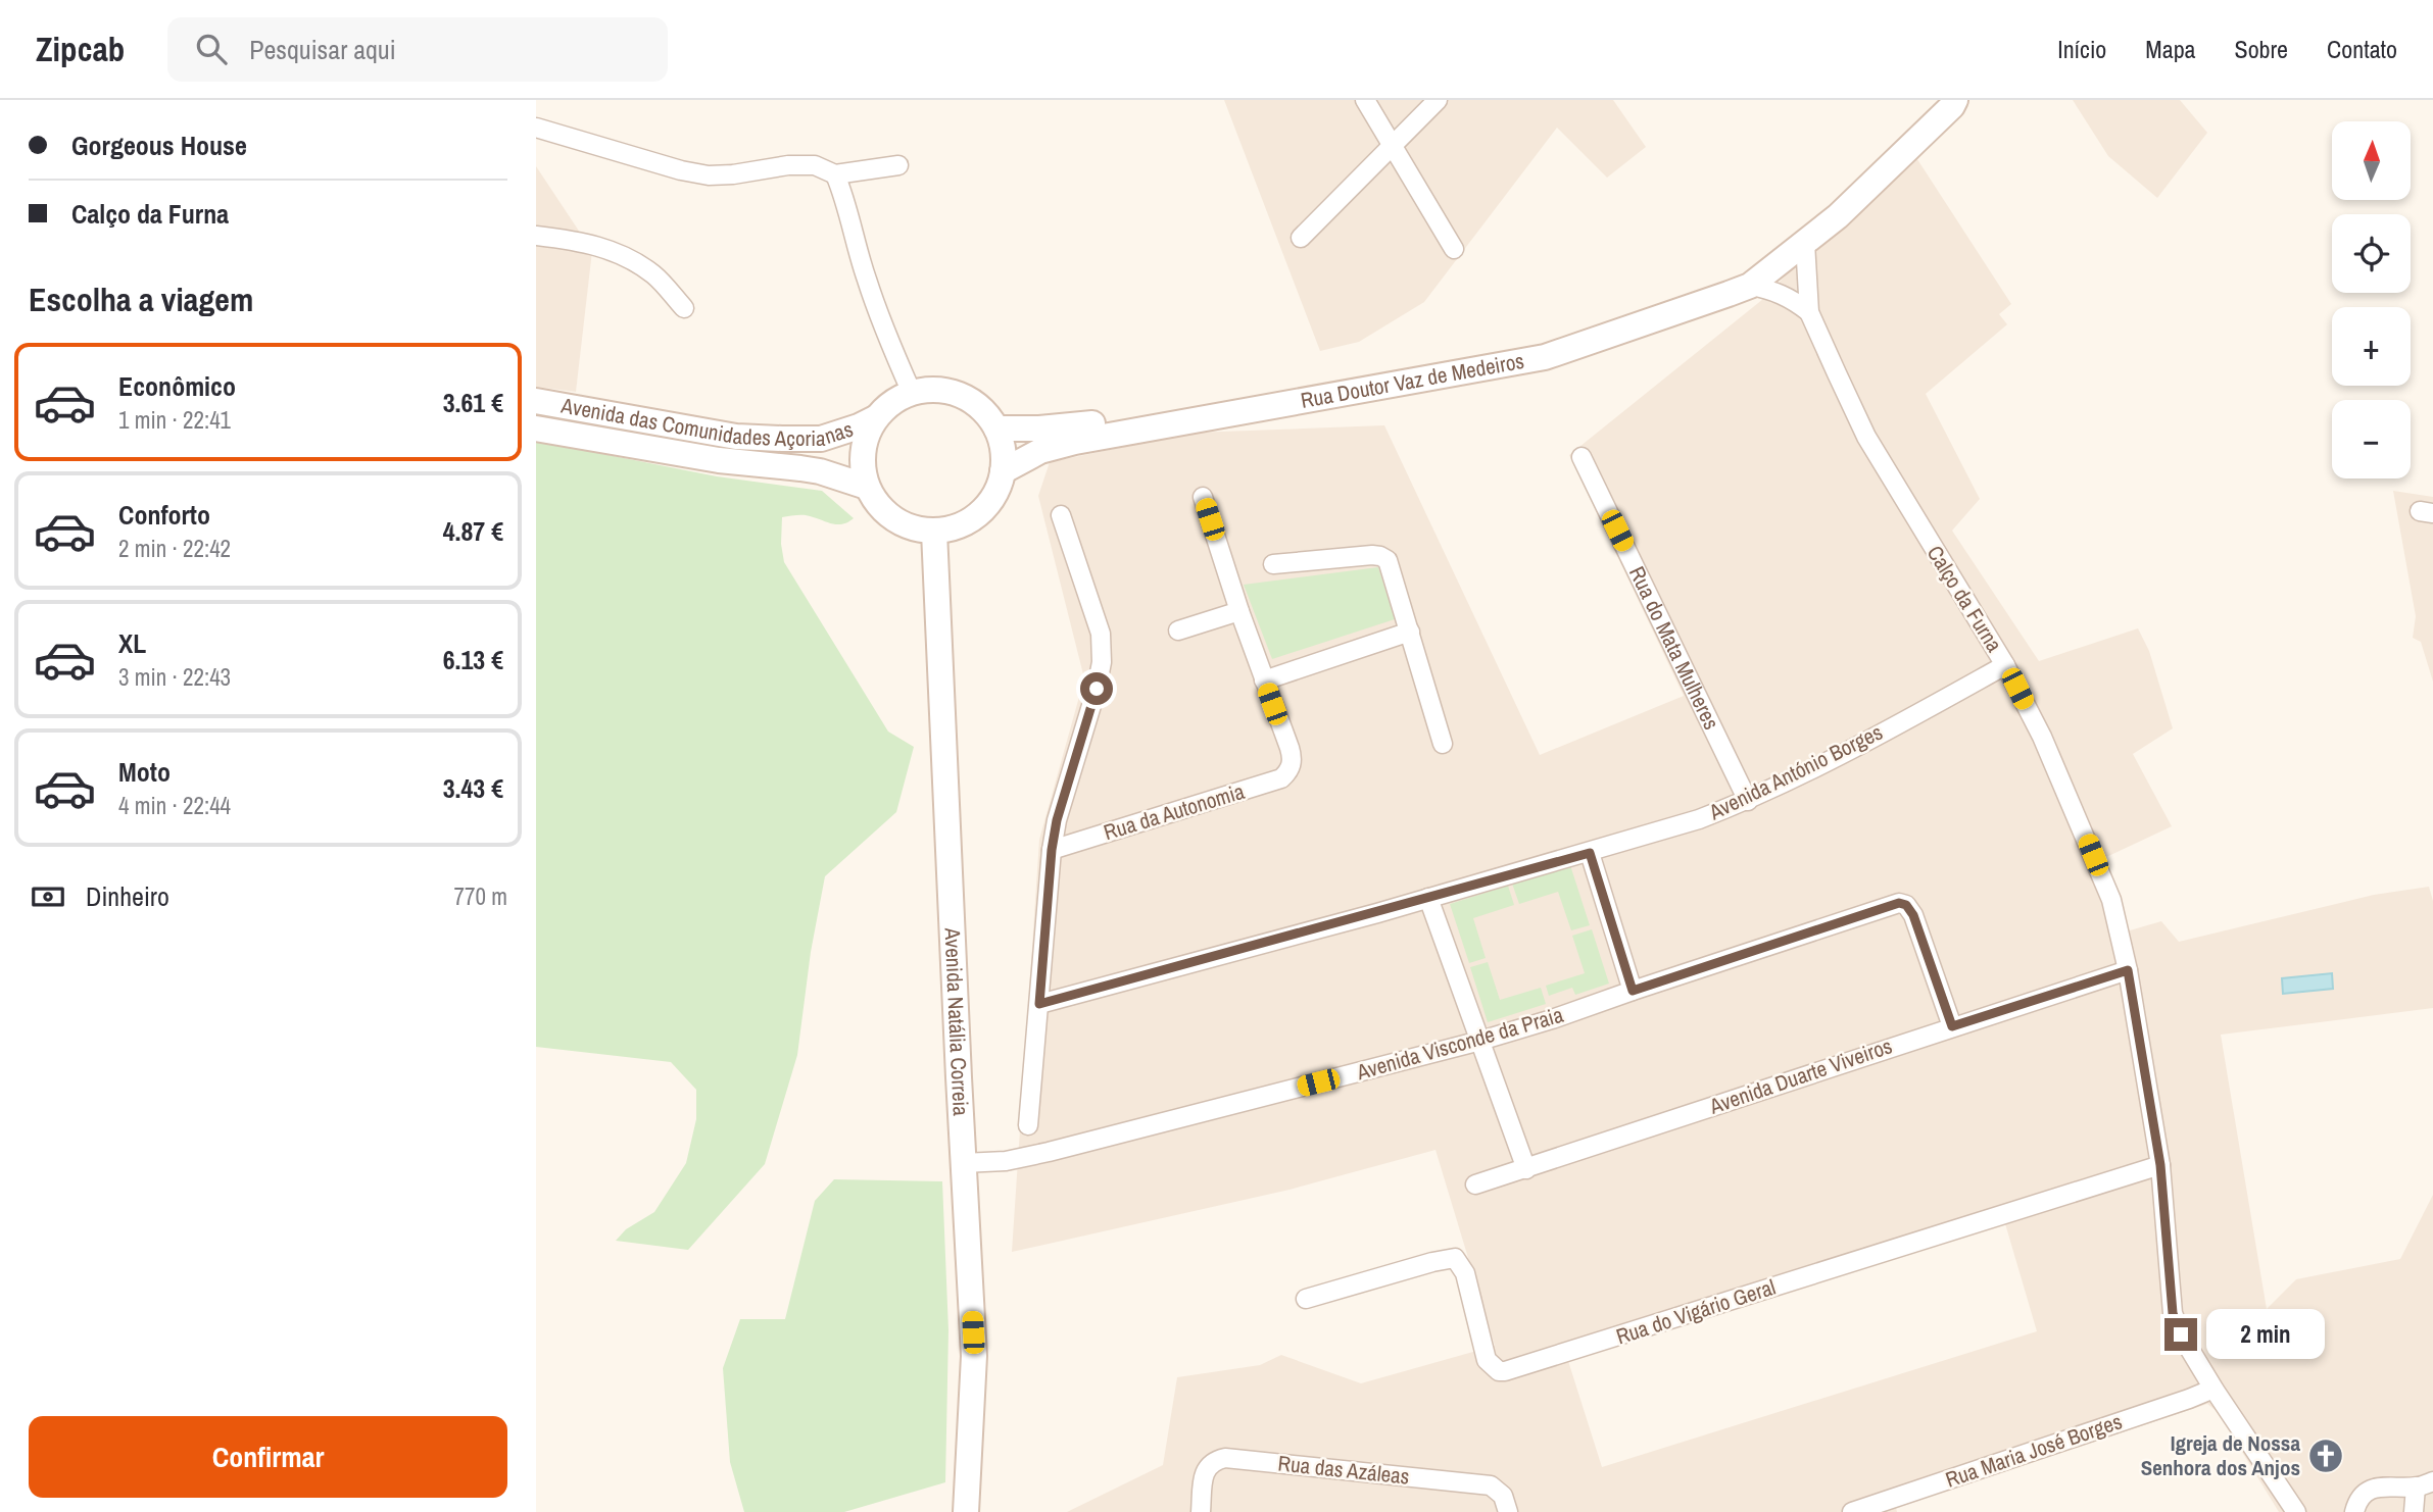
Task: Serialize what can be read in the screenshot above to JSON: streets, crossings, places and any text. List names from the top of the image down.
{
  "streets": {
    "street": [
      "Rua Doutor Vaz de Medeiros",
      "Avenida das Comunidades Açorianas",
      "Calço da Furna",
      "Rua do Mata Mulheres",
      "Avenida António Borges",
      "Rua da Autonomia",
      "Avenida Natália Correia",
      "Avenida Visconde da Praia",
      "Avenida Duarte Viveiros",
      "Rua do Vigário Geral",
      "Rua Maria José Borges",
      "Rua das Azáleas"
    ]
  },
  "crossings": [
    ["Rua Doutor Vaz de Medeiros", "Avenida das Comunidades Açorianas"],
    ["Rua Doutor Vaz de Medeiros", "Calço da Furna"],
    ["Rua Doutor Vaz de Medeiros", "Avenida Natália Correia"],
    ["Avenida das Comunidades Açorianas", "Avenida Natália Correia"],
    ["Calço da Furna", "Avenida António Borges"],
    ["Calço da Furna", "Avenida Duarte Viveiros"],
    ["Calço da Furna", "Rua do Vigário Geral"],
    ["Calço da Furna", "Rua Maria José Borges"],
    ["Rua do Mata Mulheres", "Avenida António Borges"],
    ["Avenida Natália Correia", "Avenida Visconde da Praia"],
    ["Avenida Visconde da Praia", "Avenida Duarte Viveiros"]
  ],
  "places": {
    "church": ["Igreja de Nossa Senhora dos Anjos"]
  },
  "north": "top",
  "page": {
    "header": "Zipcab",
    "search": "Pesquisar aqui",
    "nav": [
      "Início",
      "Mapa",
      "Sobre",
      "Contato"
    ],
    "banner": ["Gorgeous House", "Calço da Furna"],
    "map_buttons": ["+", "−"],
    "heading": "Escolha a viagem",
    "list": [
      {
        "name": "Econômico",
        "note": "1 min · 22:41",
        "value": "3.61 €"
      },
      {
        "name": "Conforto",
        "note": "2 min · 22:42",
        "value": "4.87 €"
      },
      {
        "name": "XL",
        "note": "3 min · 22:43",
        "value": "6.13 €"
      },
      {
        "name": "Moto",
        "note": "4 min · 22:44",
        "value": "3.43 €"
      }
    ],
    "pay": ["Dinheiro", "770 m"],
    "bubble": "2 min",
    "buttons": "Confirmar"
  }
}
